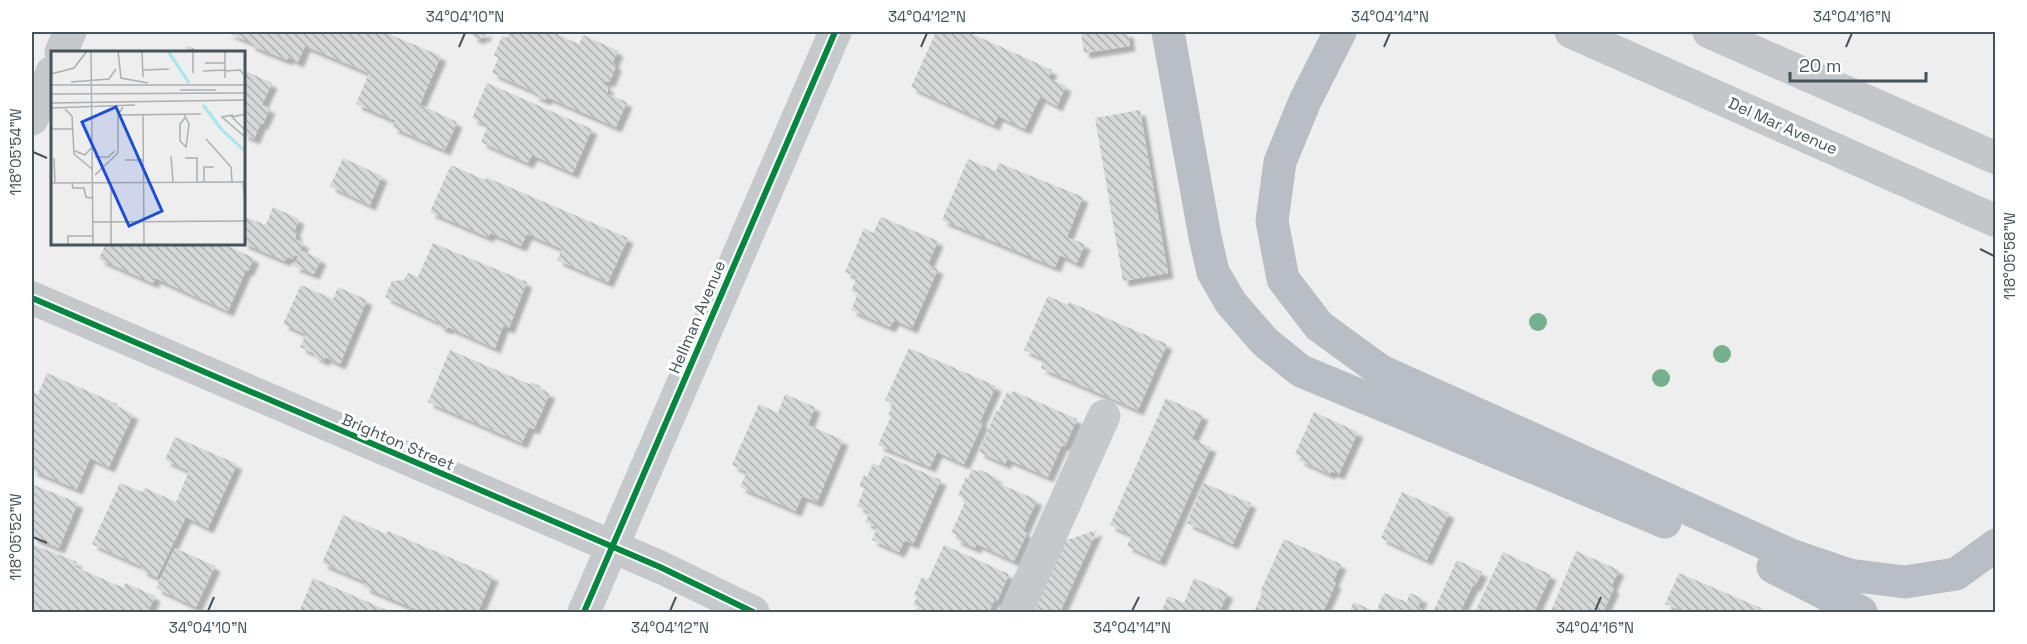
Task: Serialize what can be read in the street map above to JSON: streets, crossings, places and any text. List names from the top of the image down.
{
  "streets": {
    "main road": ["Del Mar Avenue"],
    "street": ["Hellman Avenue", "Brighton Street"]
  },
  "crossings": [
    ["Hellman Avenue", "Brighton Street"]
  ],
  "scale_bar": "20 m",
  "coordinates": [
    "34°04'10\"N",
    "34°04'12\"N",
    "34°04'14\"N",
    "34°04'16\"N",
    "118°05'54\"W",
    "118°05'58\"W",
    "118°05'52\"W"
  ]
}
